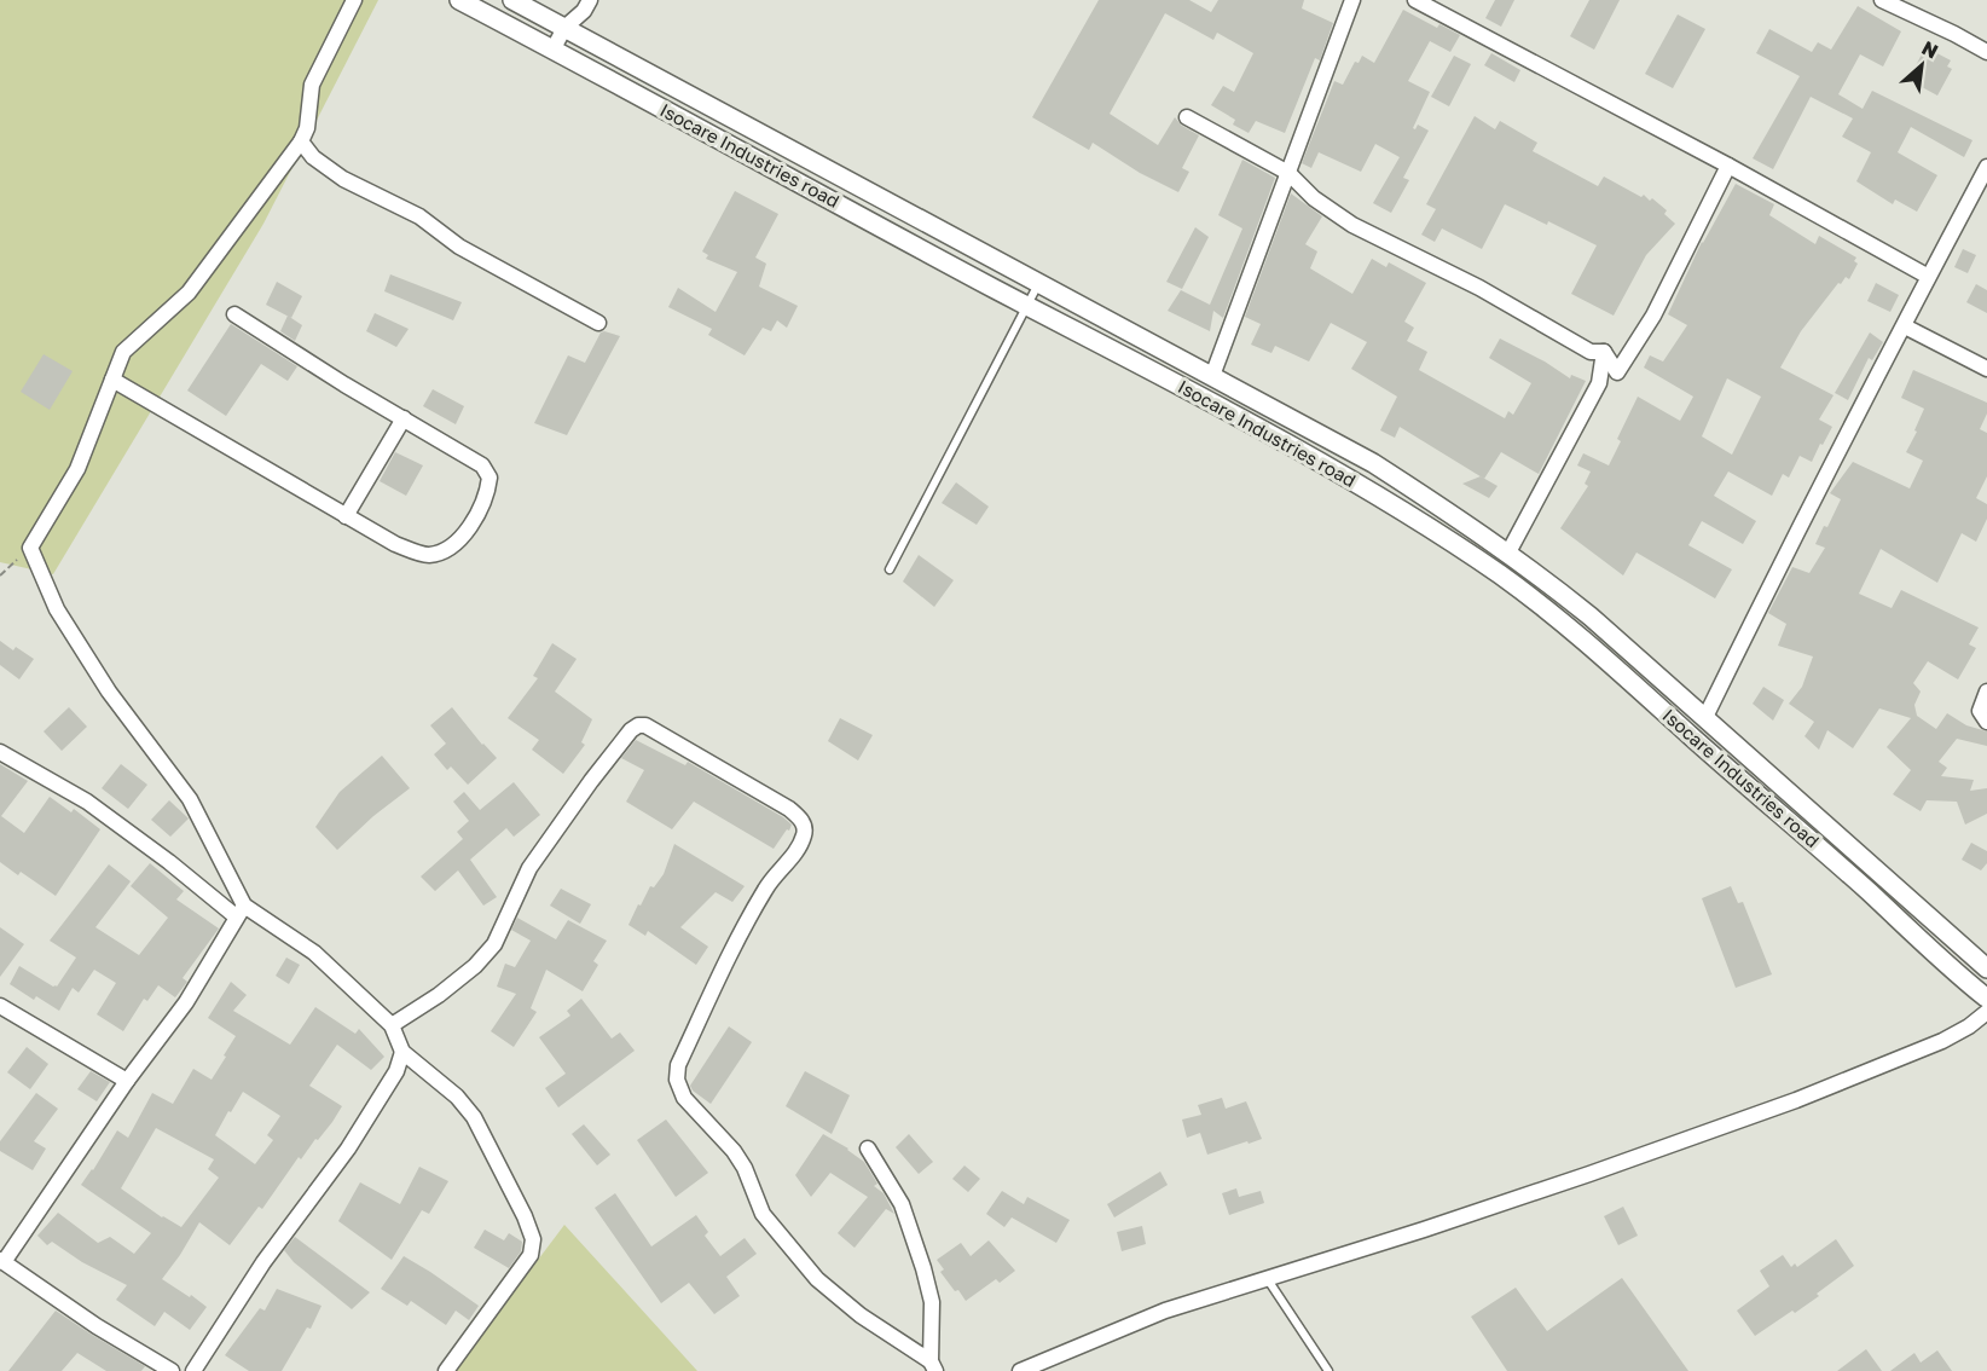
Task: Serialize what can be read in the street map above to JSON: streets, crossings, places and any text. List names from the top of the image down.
{
  "streets": {
    "street": ["Isocare Industries road"]
  },
  "north": "top right"
}
